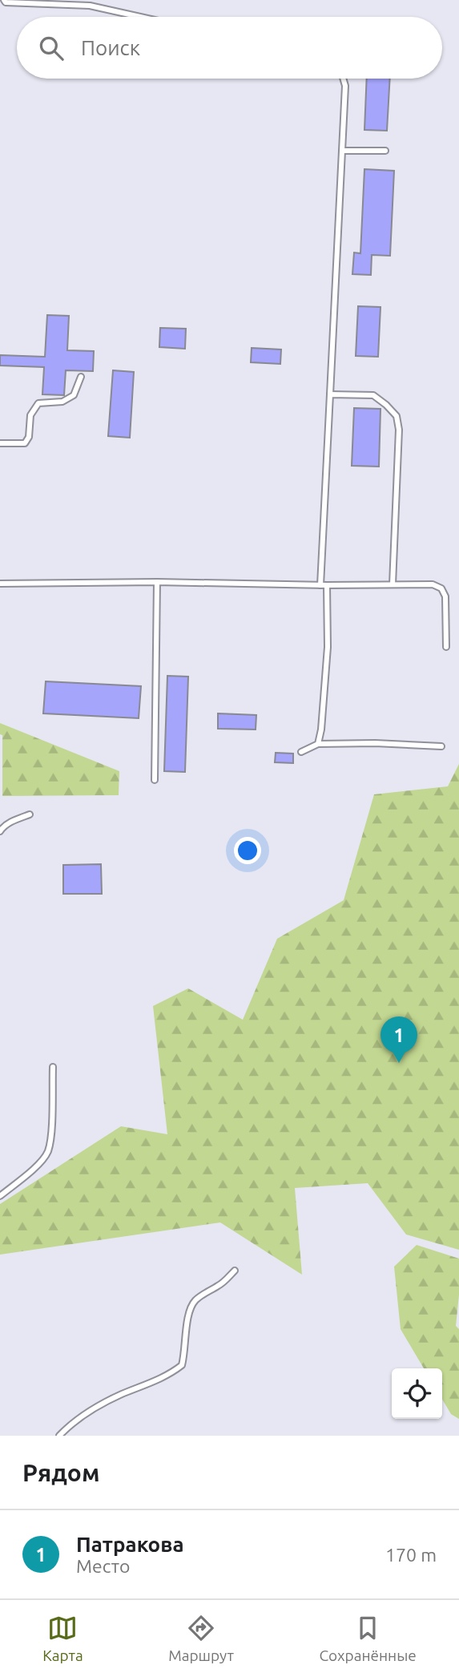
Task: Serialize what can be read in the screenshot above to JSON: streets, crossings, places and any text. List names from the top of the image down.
{
  "page": {
    "search": "Поиск",
    "pins": "1",
    "heading": "Рядом",
    "list": [
      {
        "mark": "1",
        "name": "Патракова",
        "note": "Место",
        "value": "170 m"
      }
    ],
    "nav": ["Карта", "Маршрут", "Сохранённые"]
  }
}
